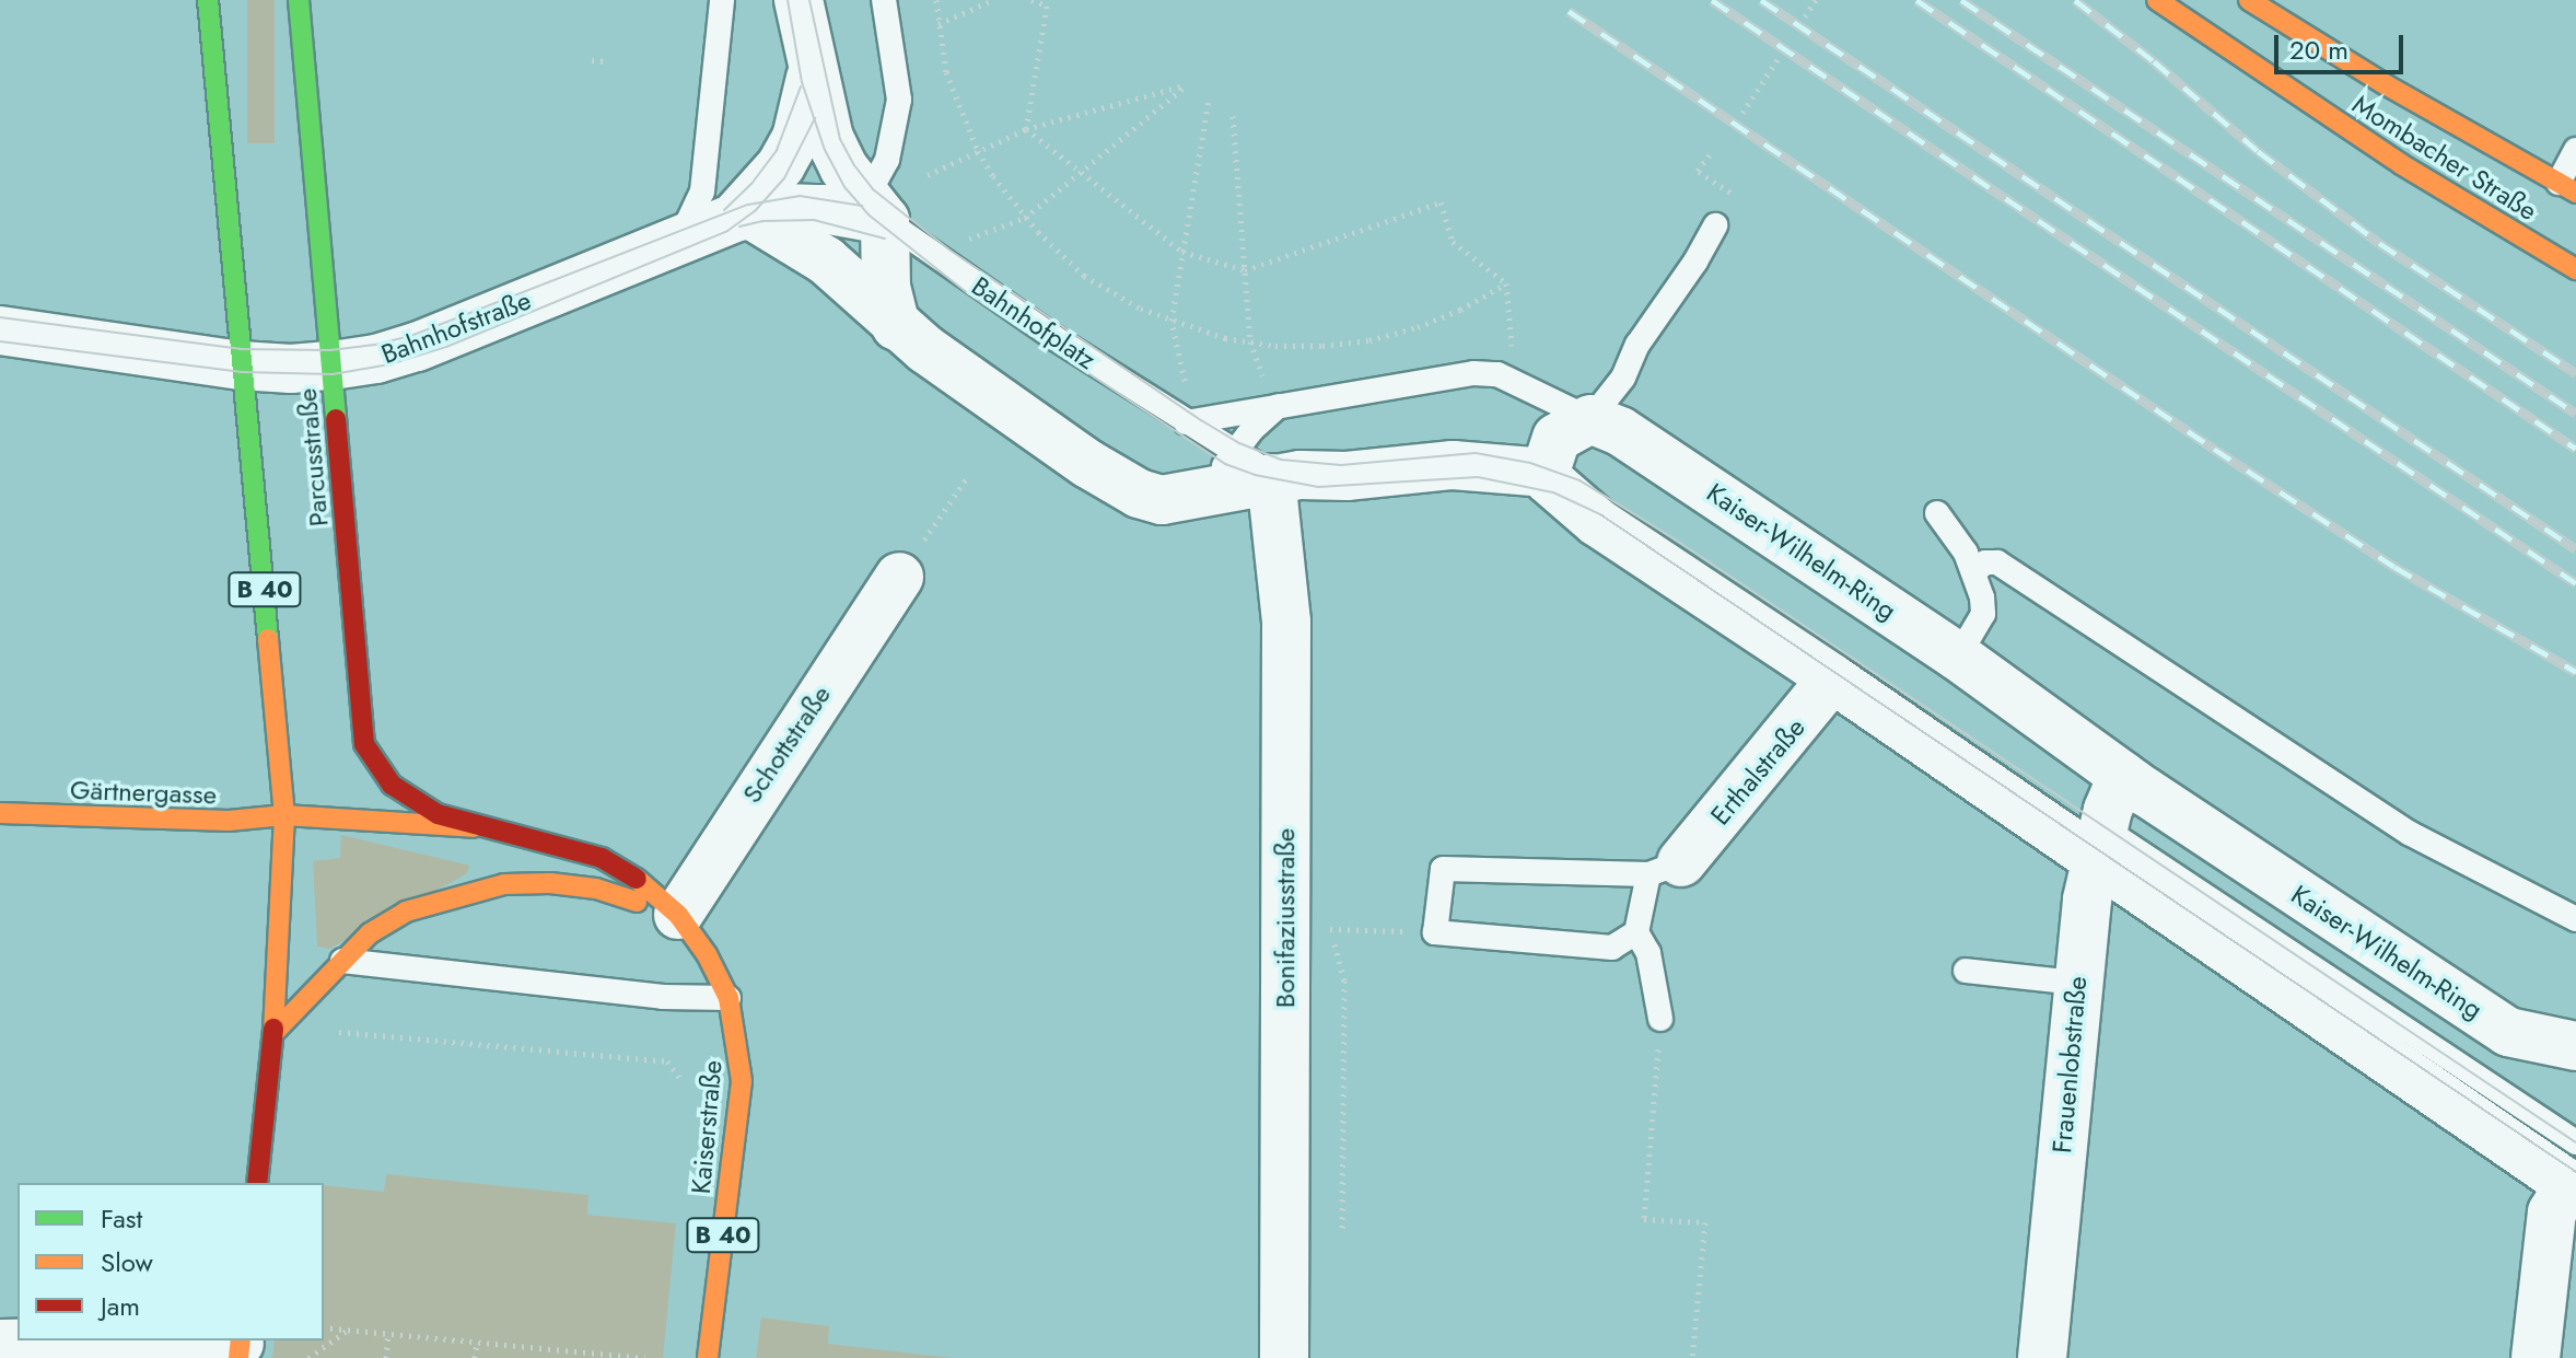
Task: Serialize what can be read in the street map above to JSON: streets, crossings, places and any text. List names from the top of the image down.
{
  "streets": {
    "main road": [
      "Mombacher Straße",
      "Parcusstraße",
      "B 40",
      "Gärtnergasse",
      "Kaiserstraße"
    ],
    "street": [
      "Bahnhofplatz",
      "Bahnhofstraße",
      "Kaiser-Wilhelm-Ring",
      "Schottstraße",
      "Erthalstraße",
      "Bonifaziusstraße",
      "Frauenlobstraße"
    ]
  },
  "crossings": [
    ["Bahnhofplatz", "Bahnhofstraße"],
    ["Bahnhofplatz", "Bonifaziusstraße"],
    ["Bahnhofstraße", "Parcusstraße"],
    ["Bahnhofstraße", "B 40"],
    ["Parcusstraße", "Gärtnergasse"],
    ["Parcusstraße", "Kaiserstraße"],
    ["Kaiser-Wilhelm-Ring", "Frauenlobstraße"],
    ["B 40", "Gärtnergasse"],
    ["Schottstraße", "Kaiserstraße"],
    ["Gärtnergasse", "Kaiserstraße"]
  ],
  "legend": ["Fast", "Slow", "Jam"],
  "scale_bar": "20 m"
}
